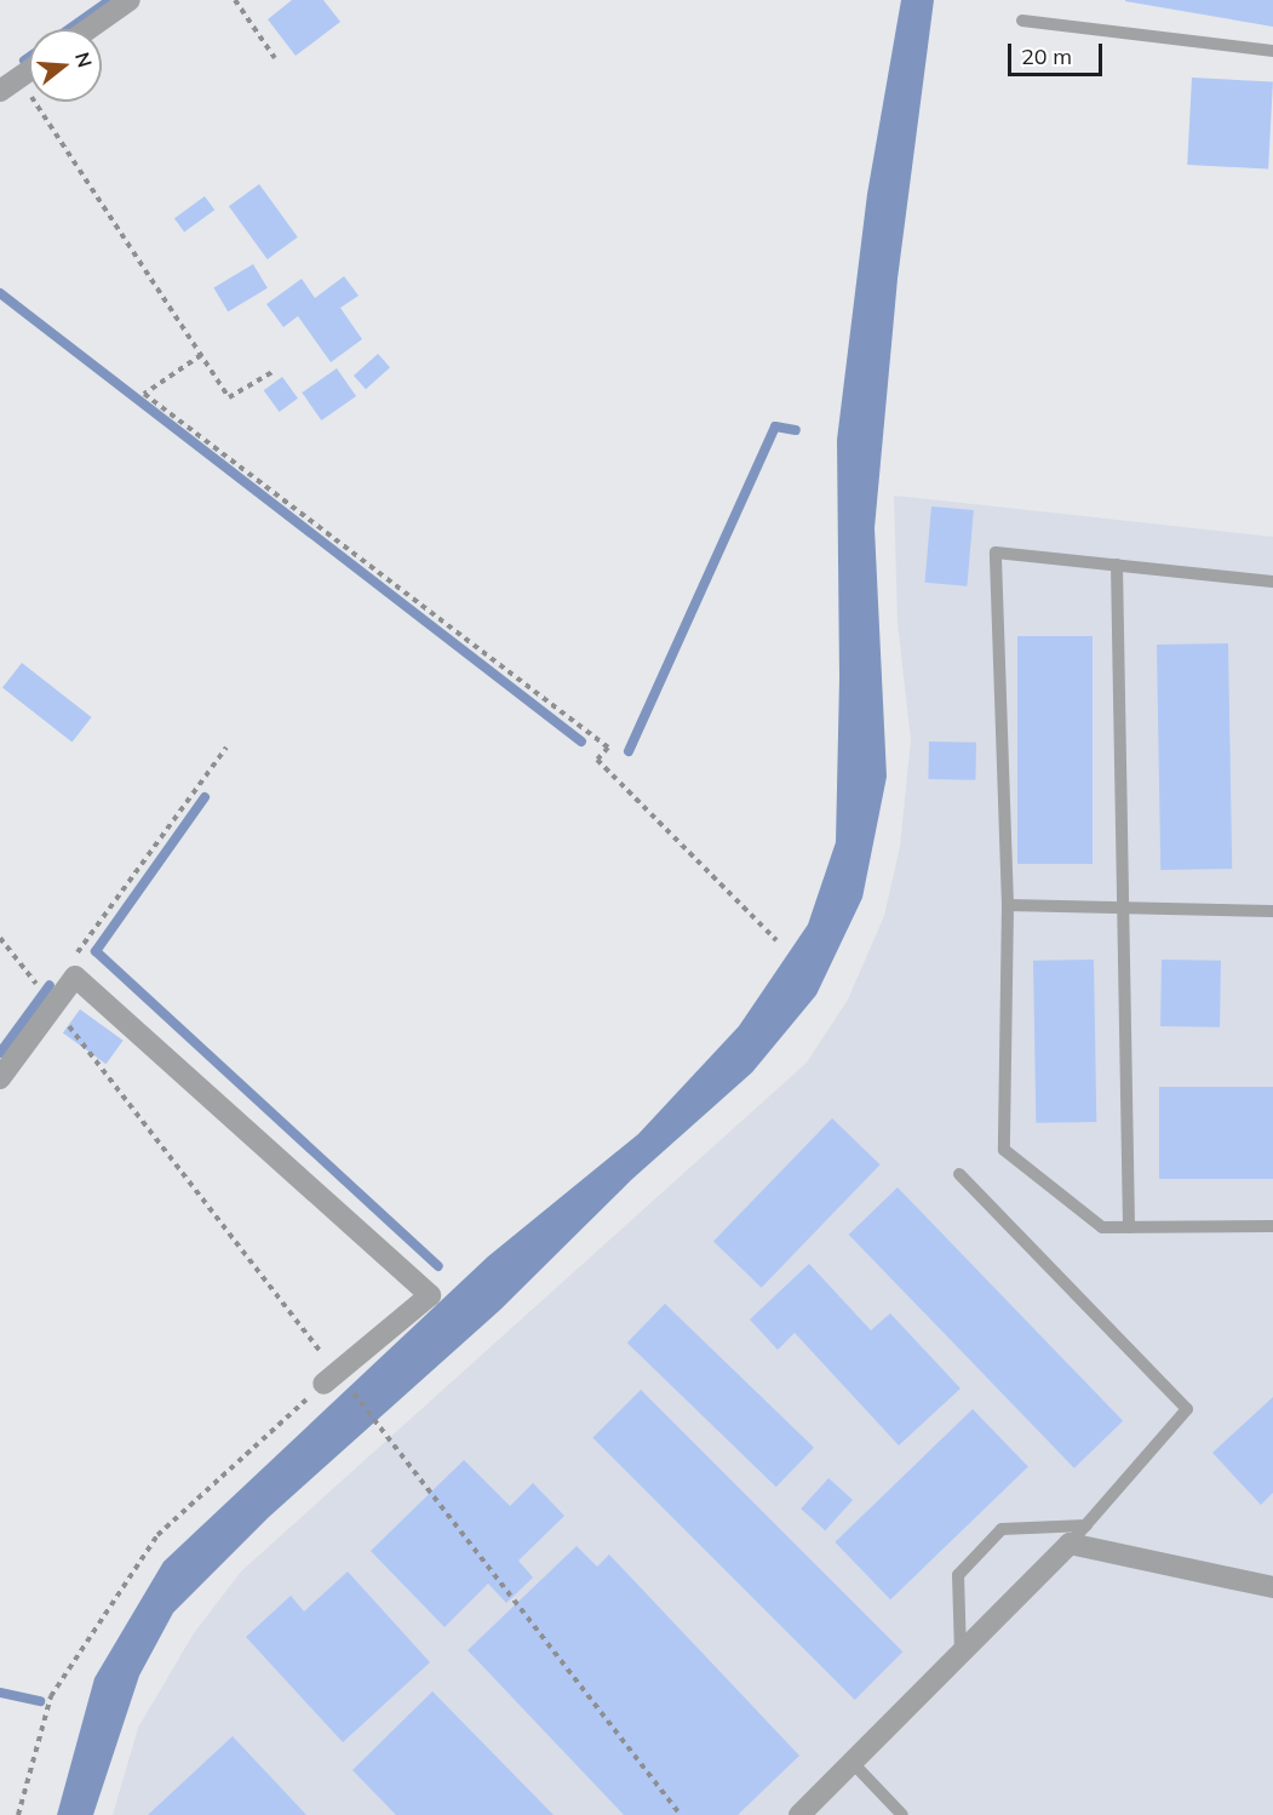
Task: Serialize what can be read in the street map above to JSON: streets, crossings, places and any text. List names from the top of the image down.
{
  "scale_bar": "20 m",
  "north": "right"
}
